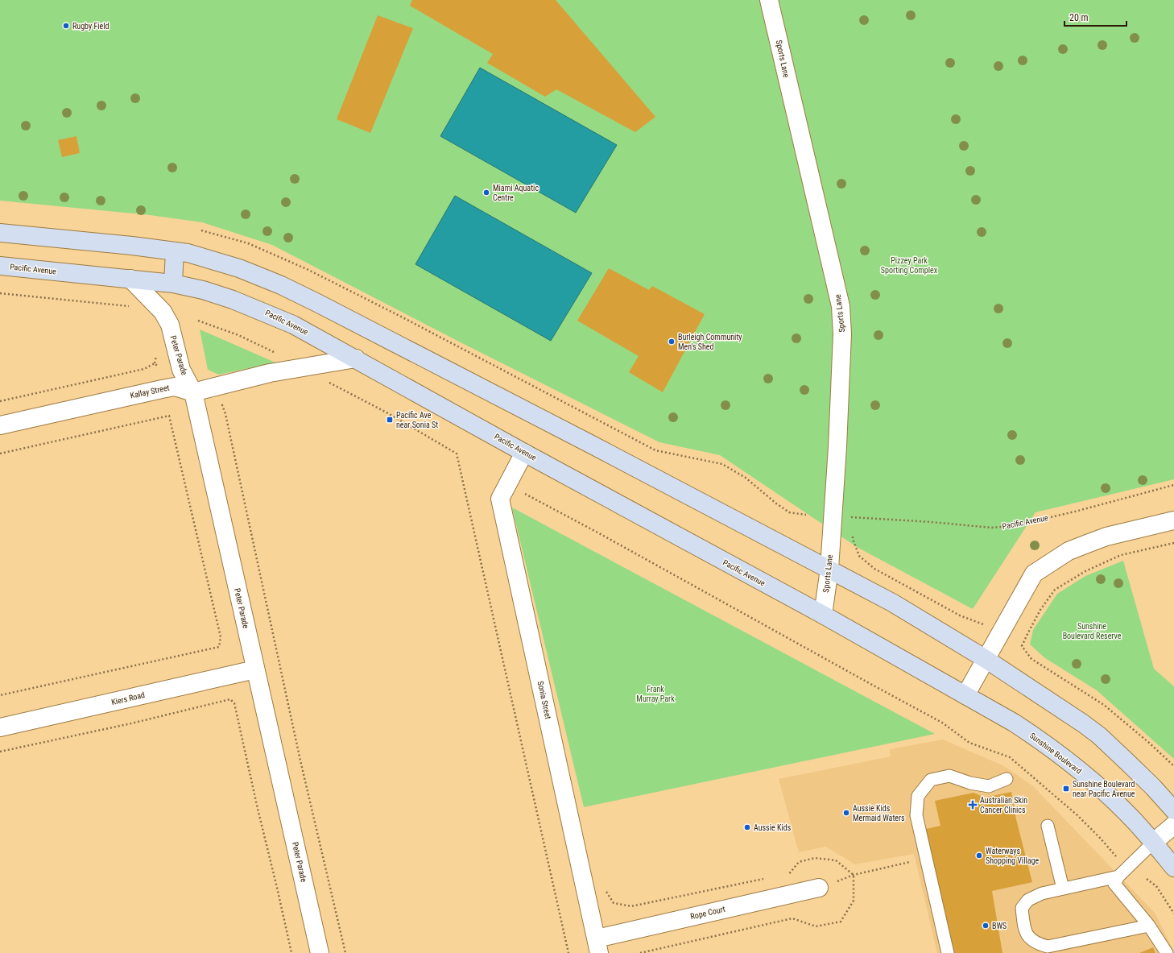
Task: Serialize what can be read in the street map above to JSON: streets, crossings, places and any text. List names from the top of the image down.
{
  "streets": {
    "main road": ["Pacific Avenue", "Sunshine Boulevard"],
    "street": [
      "Sports Lane",
      "Peter Parade",
      "Kallay Street",
      "Kiers Road",
      "Sonia Street",
      "Rope Court"
    ]
  },
  "crossings": [
    ["Sports Lane", "Pacific Avenue"],
    ["Pacific Avenue", "Peter Parade"],
    ["Pacific Avenue", "Sonia Street"],
    ["Pacific Avenue", "Sunshine Boulevard"],
    ["Peter Parade", "Kallay Street"],
    ["Peter Parade", "Kiers Road"],
    ["Sonia Street", "Rope Court"]
  ],
  "parks": ["Pizzey Park Sporting Complex", "Sunshine Boulevard Reserve", "Frank Murray Park"],
  "places": {
    "other": [
      "Rugby Field",
      "Miami Aquatic Centre",
      "Burleigh Community Men's Shed",
      "Aussie Kids Mermaid Waters",
      "Aussie Kids",
      "Waterways Shopping Village",
      "BWS"
    ],
    "transit": ["Pacific Ave near Sonia St", "Sunshine Boulevard near Pacific Avenue"],
    "health": ["Australian Skin Cancer Clinics"]
  },
  "scale_bar": "20 m"
}
